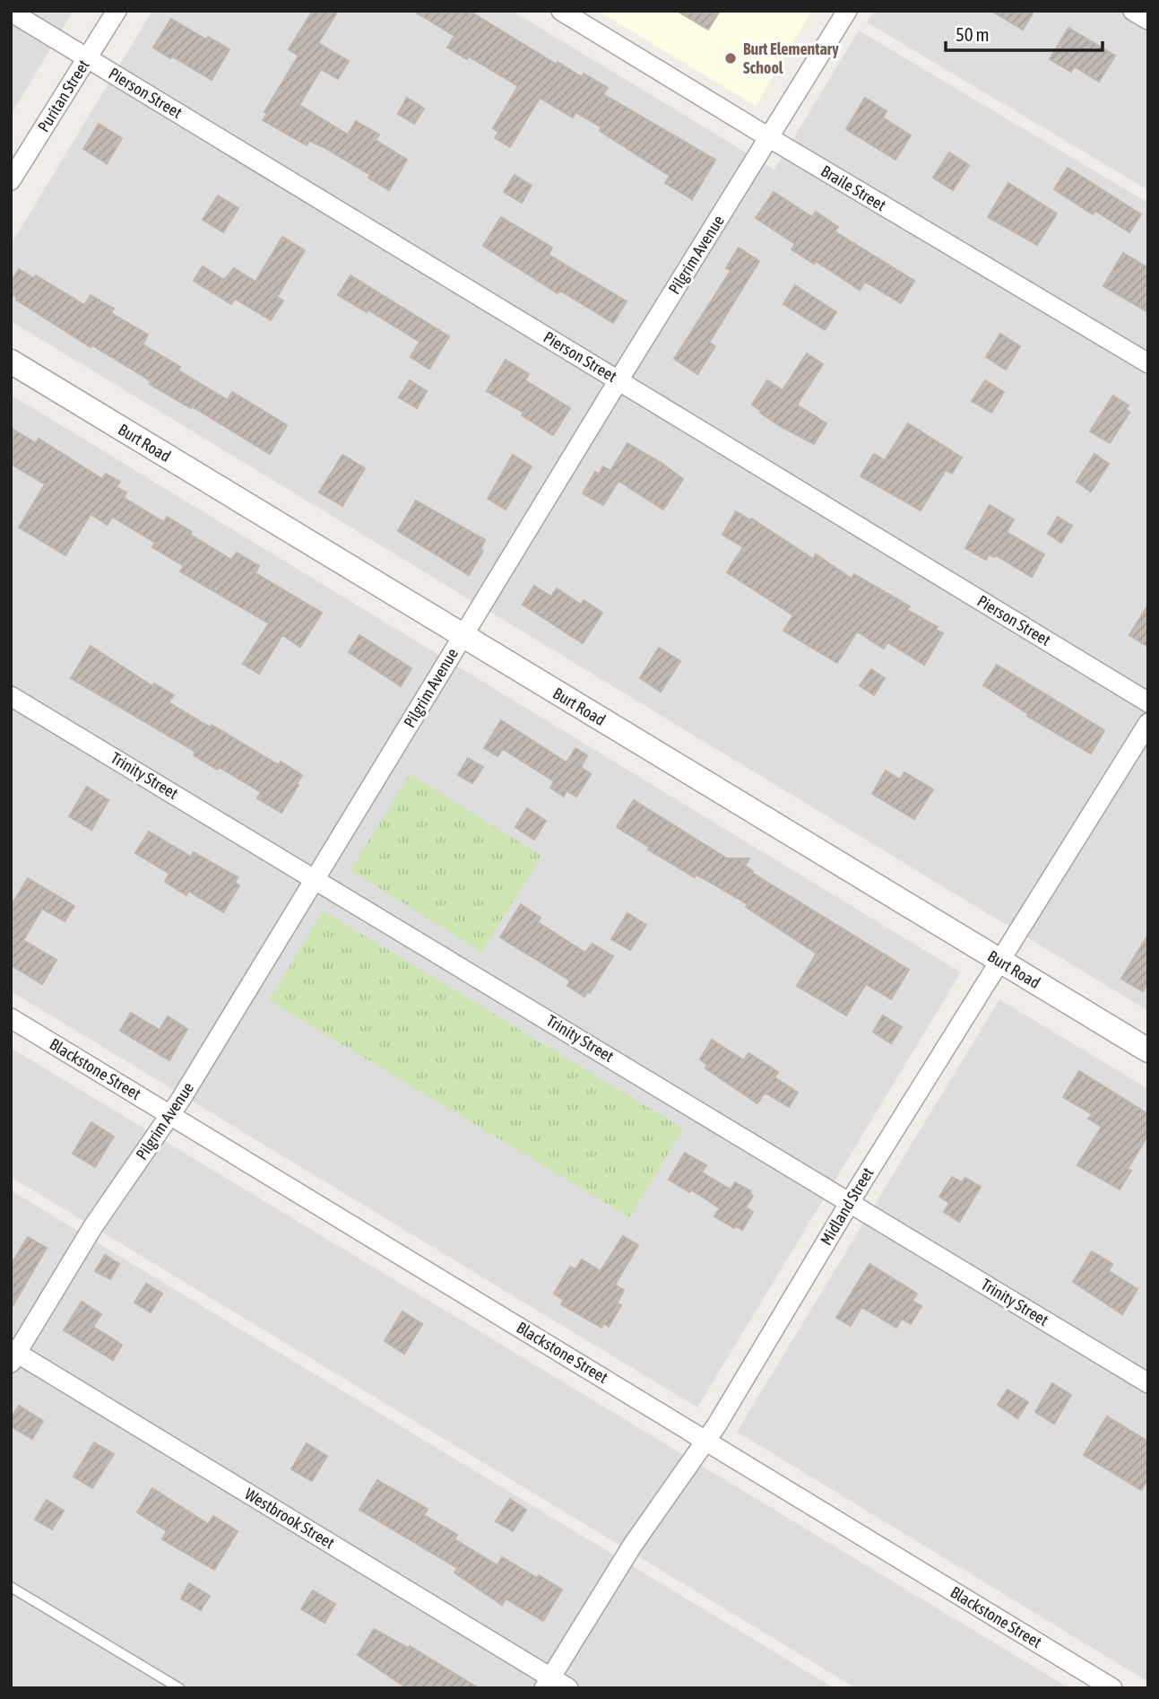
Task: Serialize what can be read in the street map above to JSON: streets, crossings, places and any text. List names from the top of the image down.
{
  "streets": {
    "street": [
      "Pierson Street",
      "Puritan Street",
      "Braile Street",
      "Pilgrim Avenue",
      "Burt Road",
      "Trinity Street",
      "Blackstone Street",
      "Midland Street",
      "Westbrook Street"
    ]
  },
  "crossings": [
    ["Pierson Street", "Puritan Street"],
    ["Pierson Street", "Pilgrim Avenue"],
    ["Braile Street", "Pilgrim Avenue"],
    ["Pilgrim Avenue", "Burt Road"],
    ["Pilgrim Avenue", "Trinity Street"],
    ["Pilgrim Avenue", "Blackstone Street"],
    ["Pilgrim Avenue", "Westbrook Street"],
    ["Burt Road", "Midland Street"],
    ["Trinity Street", "Midland Street"],
    ["Blackstone Street", "Midland Street"],
    ["Midland Street", "Westbrook Street"]
  ],
  "places": ["Burt Elementary School"],
  "scale_bar": "50 m"
}
